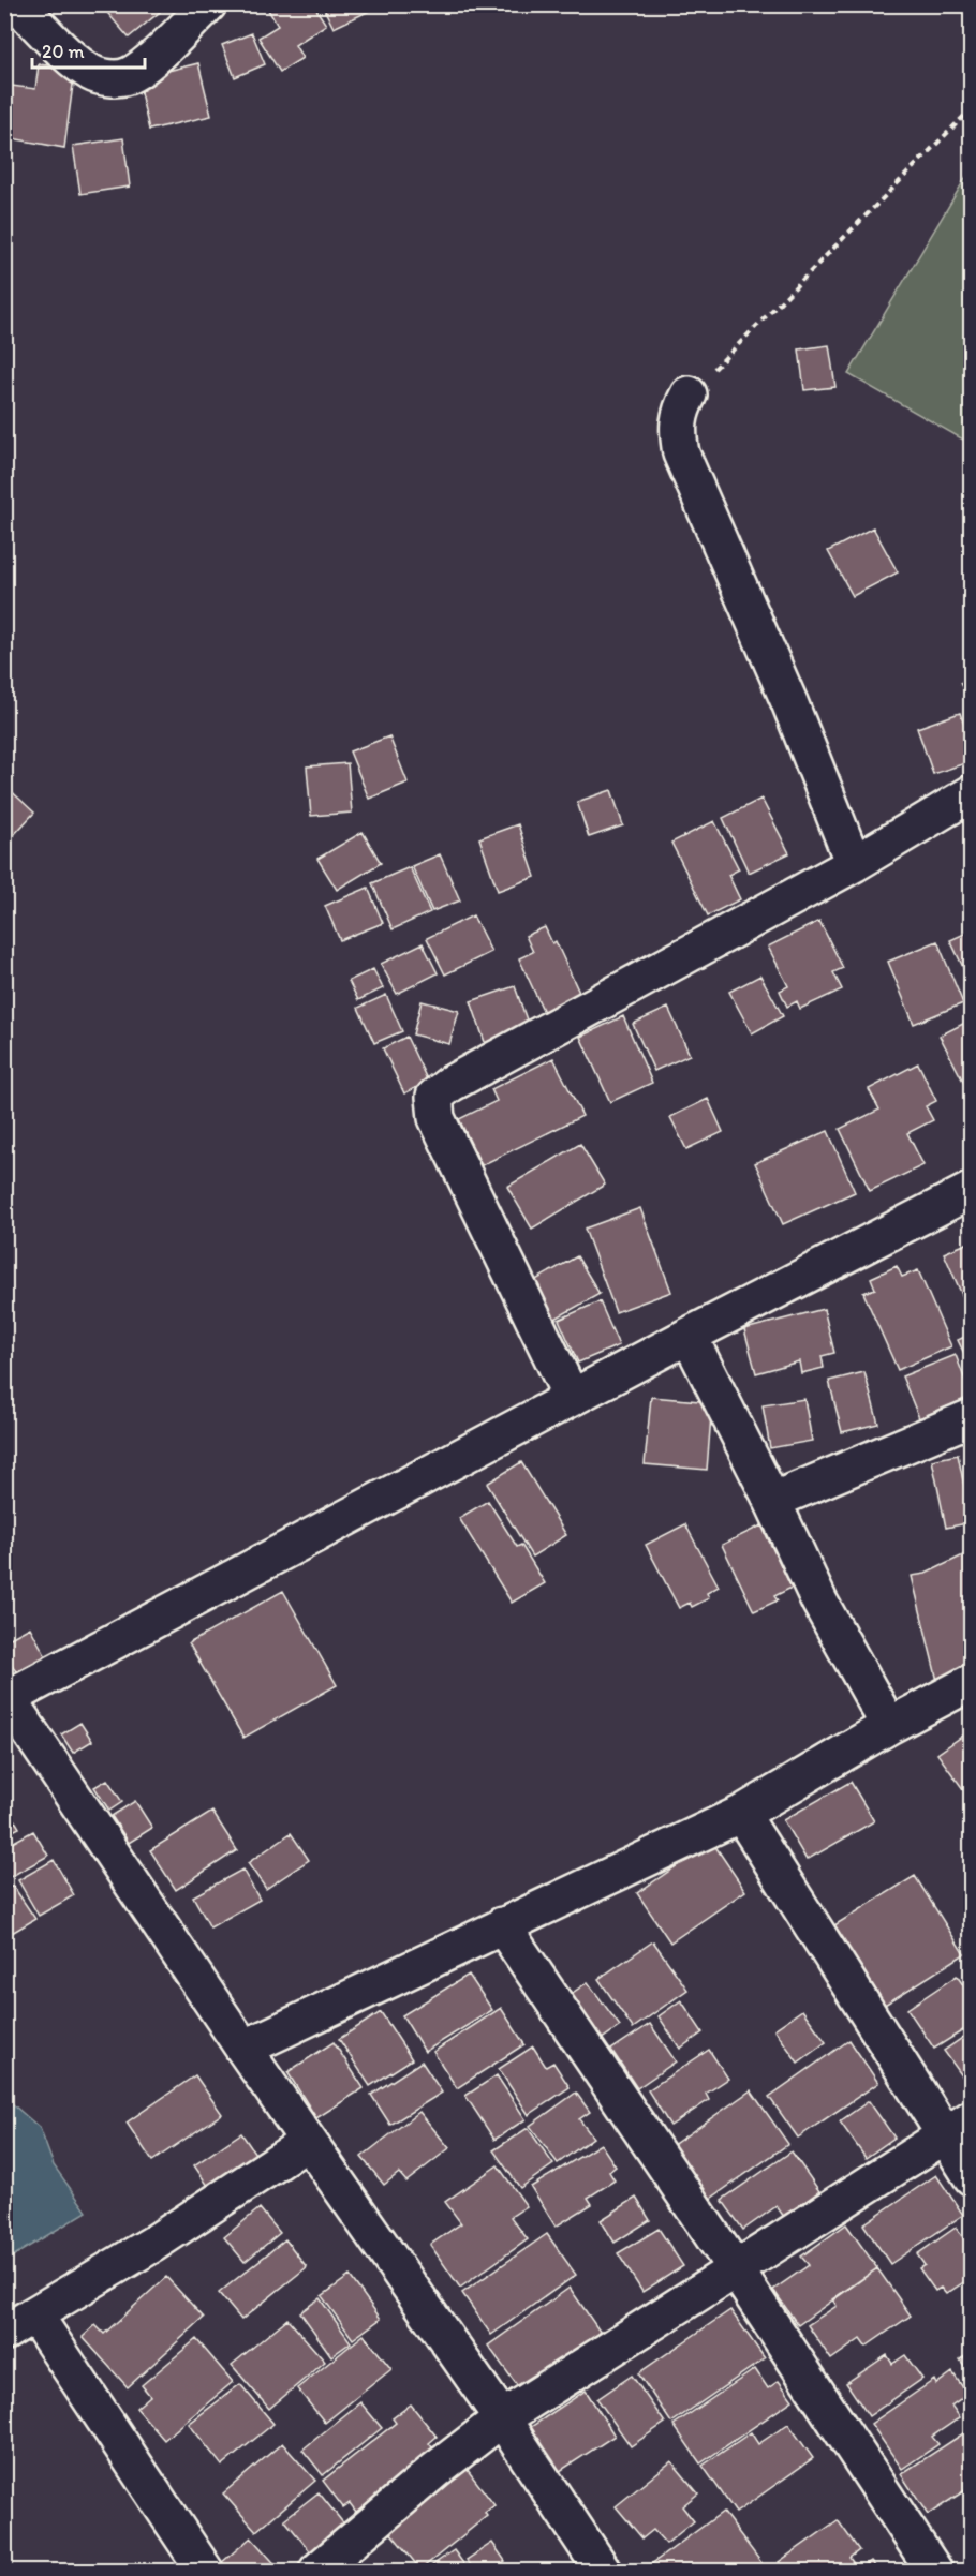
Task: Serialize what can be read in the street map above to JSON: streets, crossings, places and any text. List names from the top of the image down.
{
  "scale_bar": "20 m"
}
